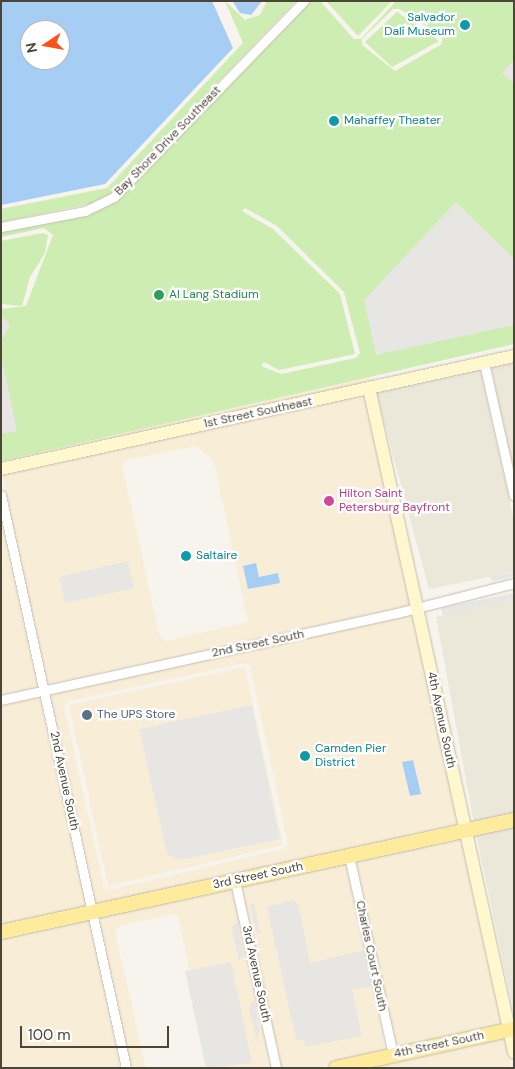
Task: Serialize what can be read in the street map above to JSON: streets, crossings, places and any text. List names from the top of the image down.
{
  "streets": {
    "main road": ["3rd Street South", "4th Street South"],
    "street": [
      "Bay Shore Drive Southeast",
      "1st Street Southeast",
      "2nd Street South",
      "4th Avenue South",
      "2nd Avenue South",
      "Charles Court South",
      "3rd Avenue South"
    ]
  },
  "crossings": [
    ["1st Street Southeast", "4th Avenue South"],
    ["2nd Street South", "4th Avenue South"],
    ["2nd Street South", "2nd Avenue South"],
    ["4th Avenue South", "3rd Street South"],
    ["4th Avenue South", "4th Street South"],
    ["2nd Avenue South", "3rd Street South"],
    ["3rd Street South", "Charles Court South"],
    ["3rd Street South", "3rd Avenue South"],
    ["Charles Court South", "4th Street South"]
  ],
  "places": [
    "Salvador Dalí Museum",
    "Mahaffey Theater",
    "Al Lang Stadium",
    "Hilton Saint Petersburg Bayfront",
    "Saltaire",
    "The UPS Store",
    "Camden Pier District"
  ],
  "scale_bar": "100 m",
  "north": "left"
}
